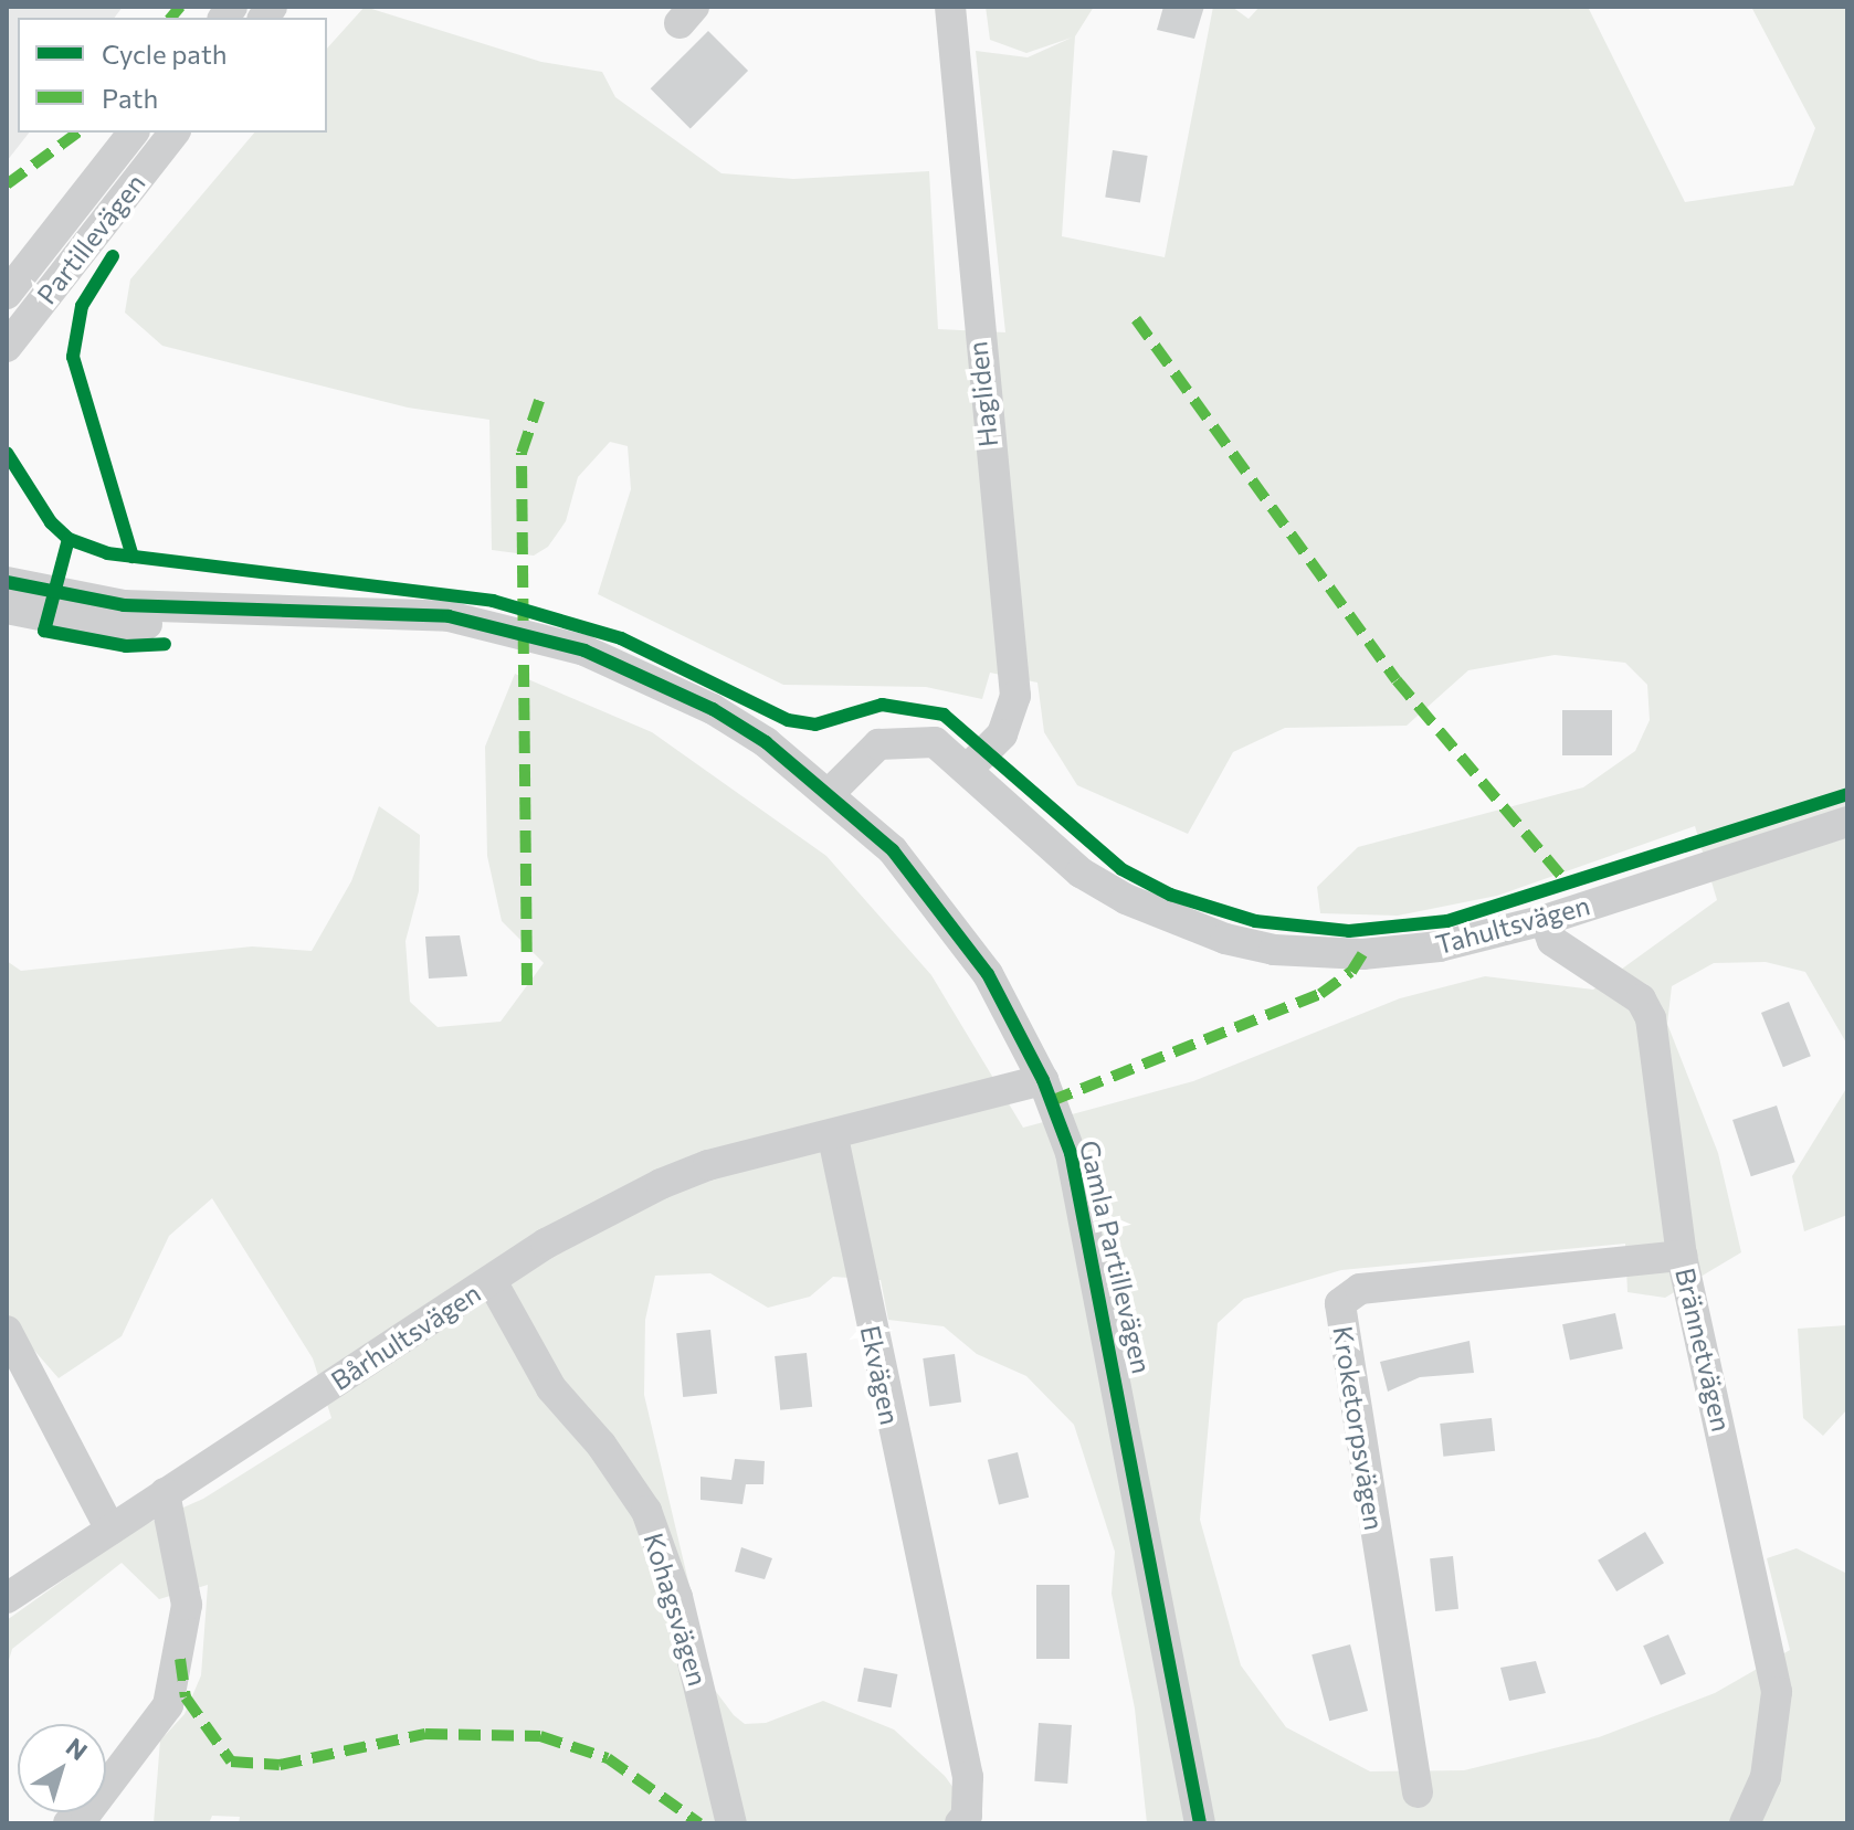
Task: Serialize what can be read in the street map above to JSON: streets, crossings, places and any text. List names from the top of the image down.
{
  "streets": {
    "street": [
      "Partillevägen",
      "Hagliden",
      "Tahultsvägen",
      "Gamla Partillevägen",
      "Bårhultsvägen",
      "Brännetvägen",
      "Ekvägen",
      "Kroketorpsvägen",
      "Kohagsvägen"
    ]
  },
  "crossings": [
    ["Hagliden", "Tahultsvägen"],
    ["Tahultsvägen", "Gamla Partillevägen"],
    ["Tahultsvägen", "Brännetvägen"],
    ["Bårhultsvägen", "Ekvägen"],
    ["Bårhultsvägen", "Kohagsvägen"],
    ["Brännetvägen", "Kroketorpsvägen"]
  ],
  "legend": ["Cycle path", "Path"],
  "north": "top right"
}
